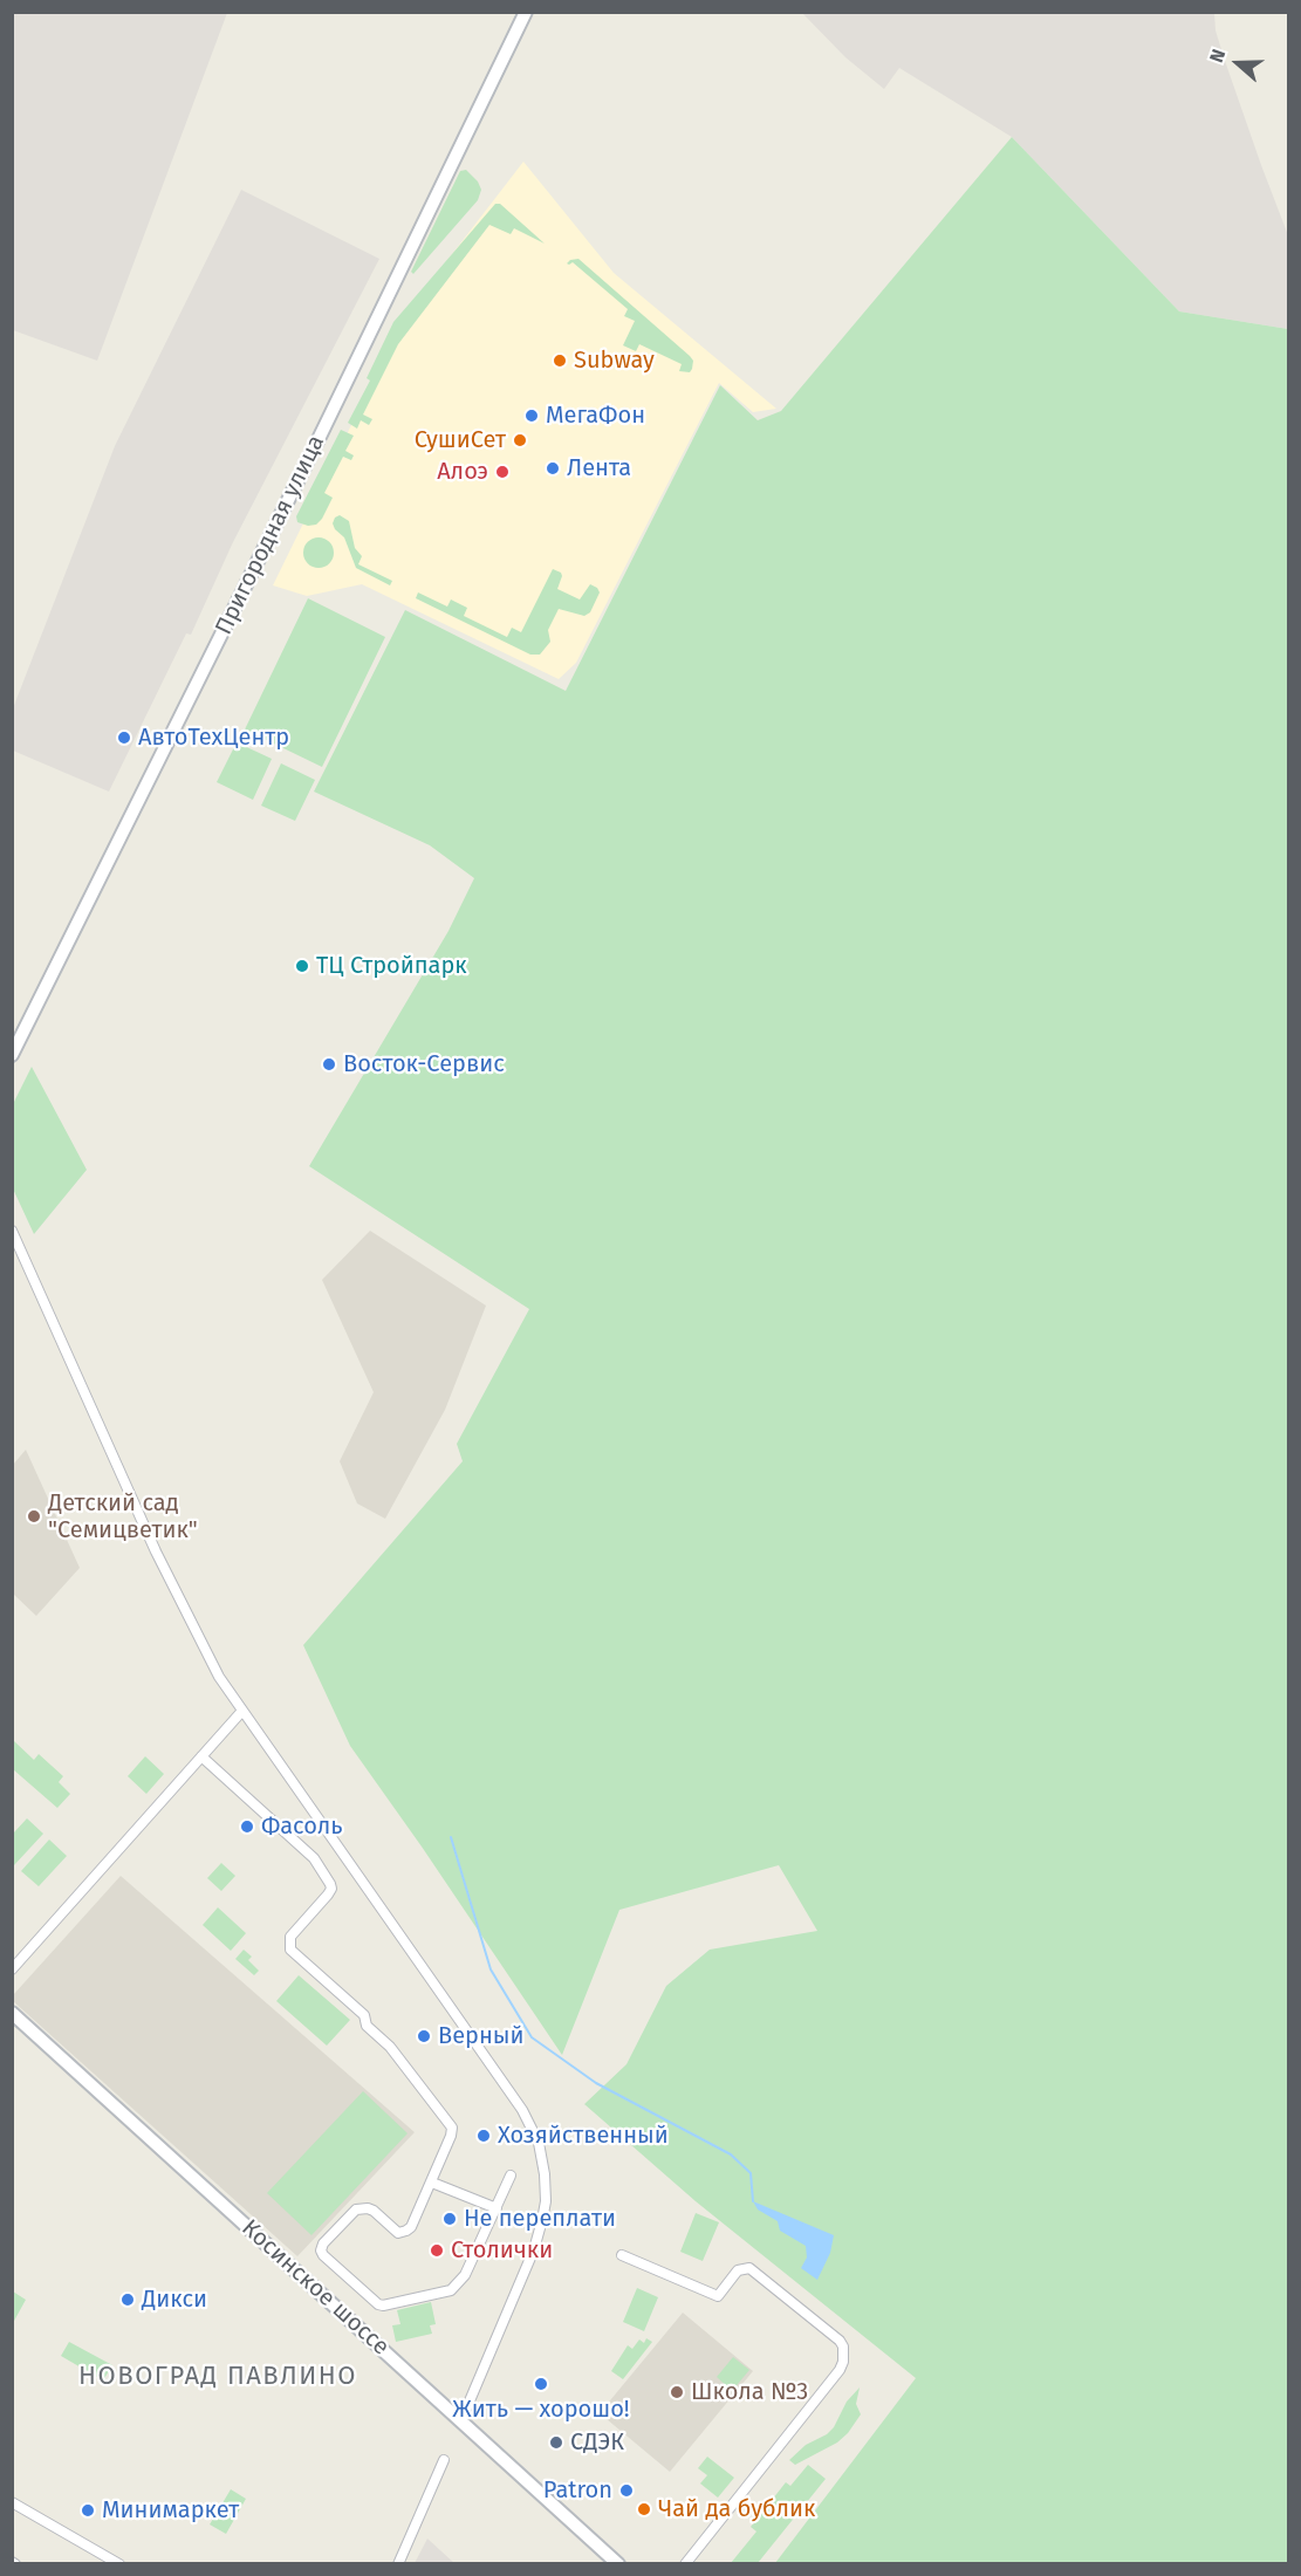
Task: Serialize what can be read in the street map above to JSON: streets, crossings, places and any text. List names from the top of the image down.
{
  "streets": {
    "street": ["Пригородная улица", "Косинское шоссе"]
  },
  "districts": ["НОВОГРАД ПАВЛИНО"],
  "places": [
    "Subway",
    "МегаФон",
    "СушиСет",
    "Лента",
    "Алоэ",
    "АвтоТехЦентр",
    "ТЦ Стройпарк",
    "Восток-Сервис",
    "Детский сад \"Семицветик\"",
    "Фасоль",
    "Верный",
    "Хозяйственный",
    "Не переплати",
    "Столички",
    "Дикси",
    "Жить — хорошо!",
    "Школа №3",
    "СДЭК",
    "Patron",
    "Чай да бублик",
    "Минимаркет"
  ],
  "north": "left"
}
